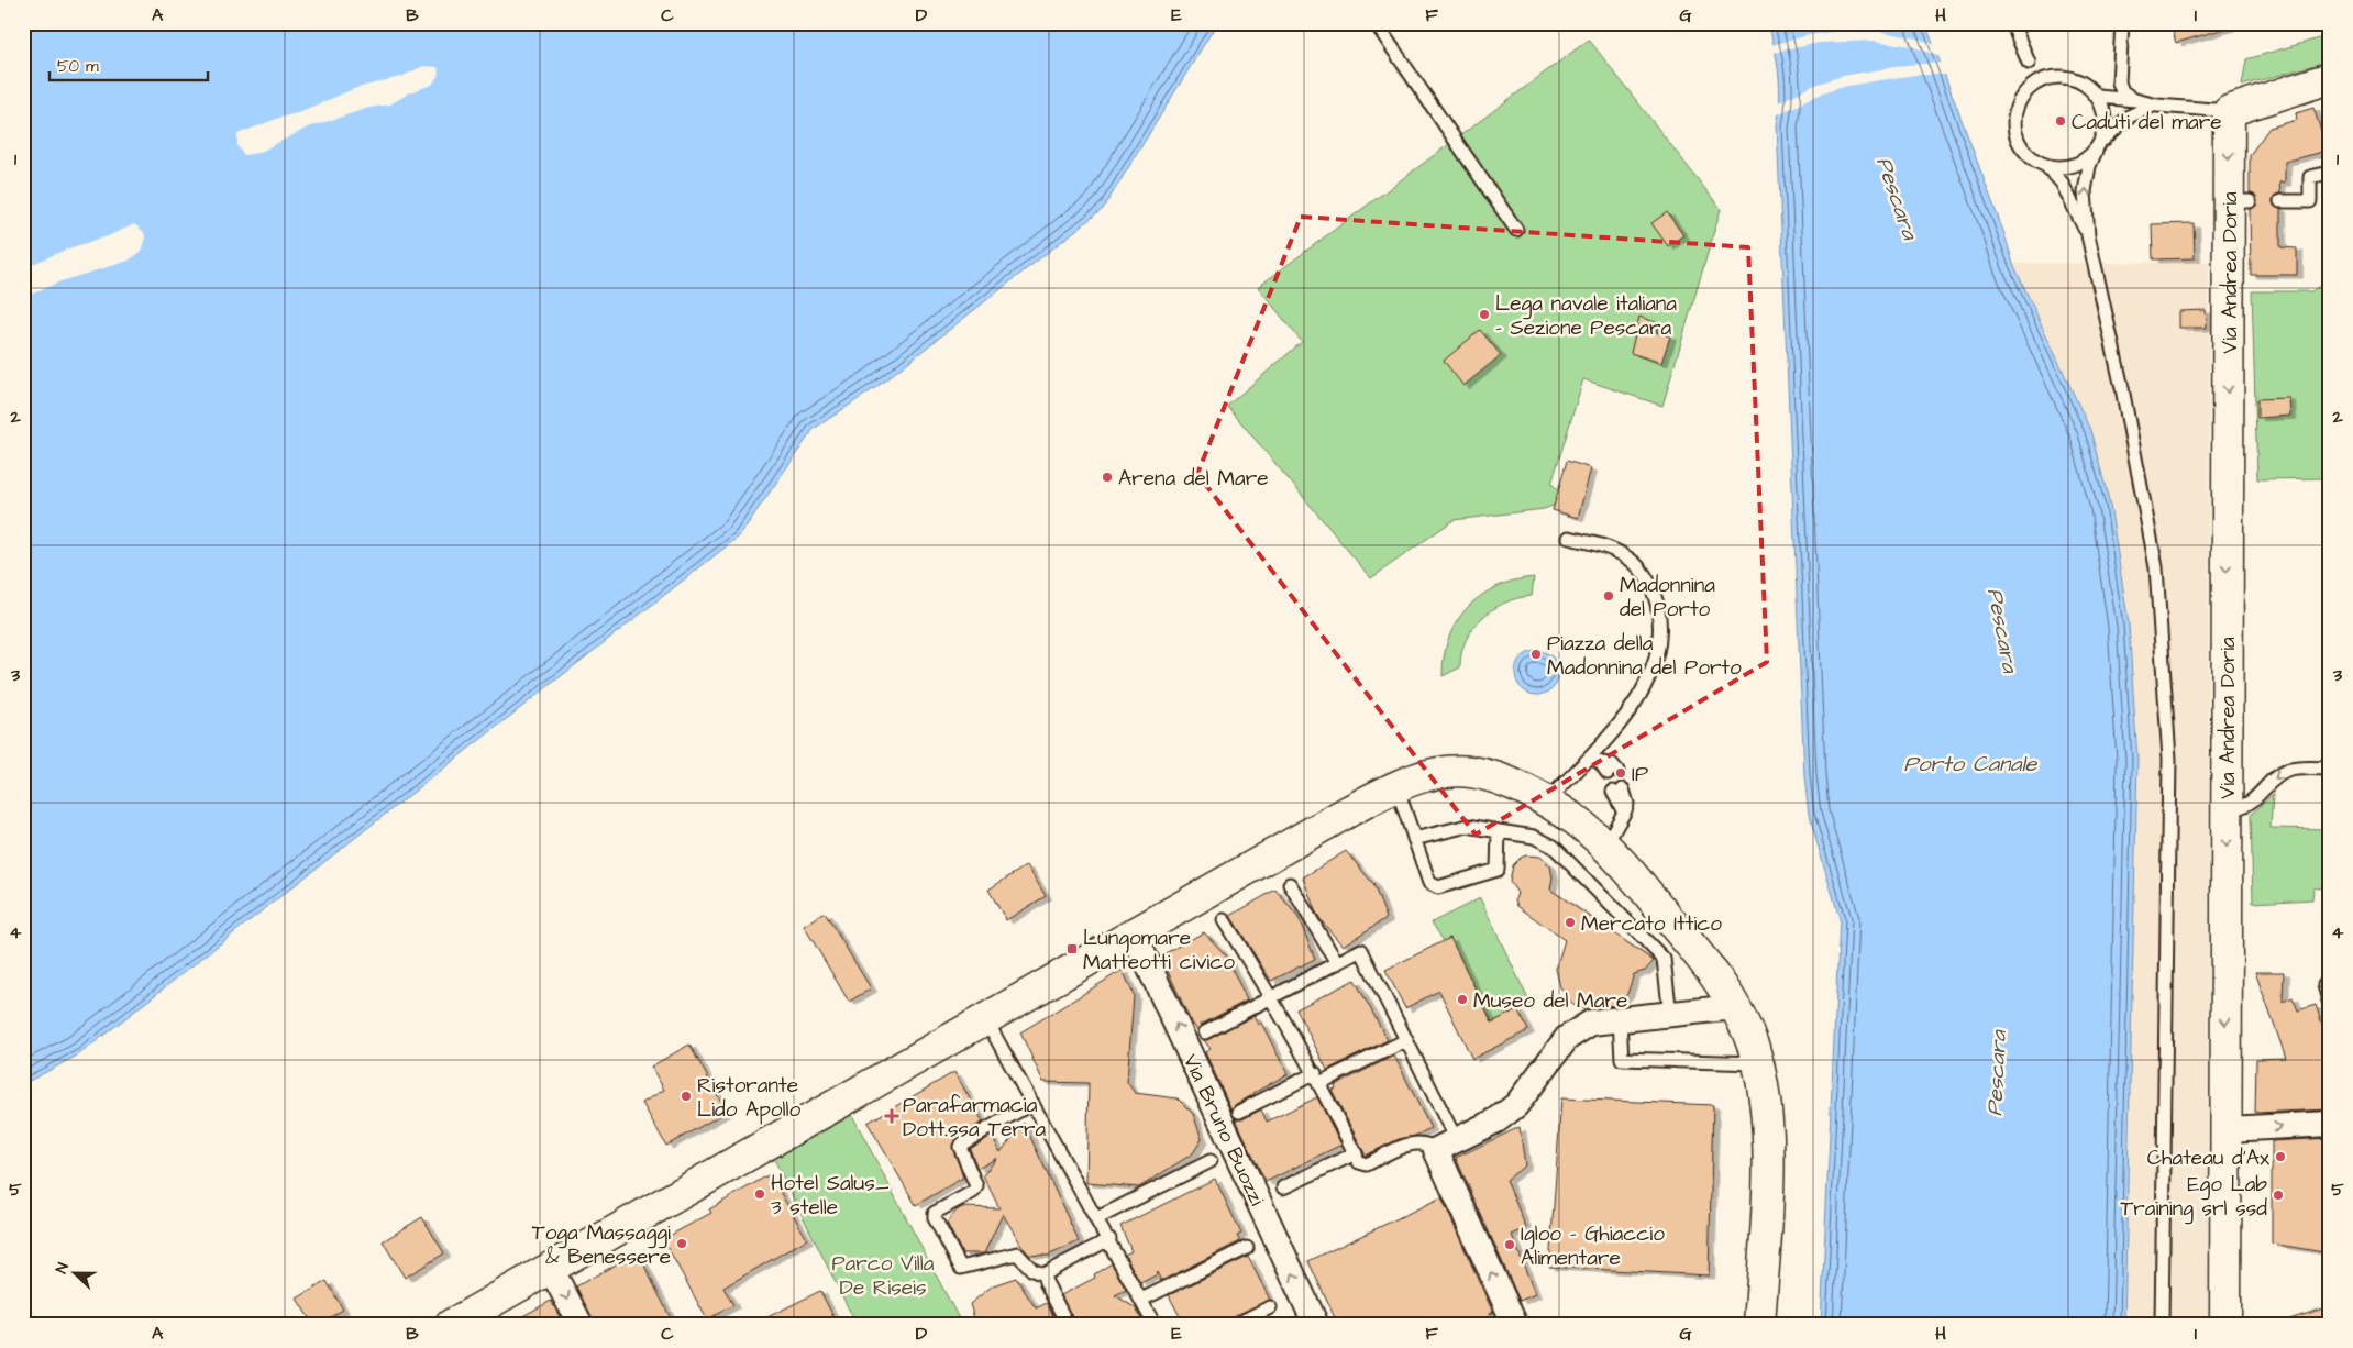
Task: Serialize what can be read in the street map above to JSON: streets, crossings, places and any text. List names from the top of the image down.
{
  "streets": {
    "street": ["Via Andrea Doria", "Via Bruno Buozzi"]
  },
  "one_way": ["Via Andrea Doria", "Via Bruno Buozzi"],
  "water": ["Pescara", "Porto Canale"],
  "parks": ["Parco Villa De Riseis"],
  "places": {
    "other": [
      "Caduti del mare",
      "Lega navale italiana - Sezione Pescara",
      "Arena del Mare",
      "Madonnina del Porto",
      "Piazza della Madonnina del Porto",
      "IP",
      "Mercato Ittico",
      "Museo del Mare",
      "Ristorante Lido Apollo",
      "Chateau d'Ax",
      "Hotel Salus_ 3 stelle",
      "Ego Lab Training srl ssd",
      "Toga Massaggi & Benessere",
      "Igloo - Ghiaccio Alimentare"
    ],
    "transit": ["Lungomare Matteotti civico"],
    "health": ["Parafarmacia Dott.ssa Terra"]
  },
  "scale_bar": "50 m",
  "north": "left",
  "grid": {
    "columns": [
      "A",
      "B",
      "C",
      "D",
      "E",
      "F",
      "G",
      "H",
      "I"
    ],
    "rows": [
      "1",
      "2",
      "3",
      "4",
      "5"
    ]
  }
}
